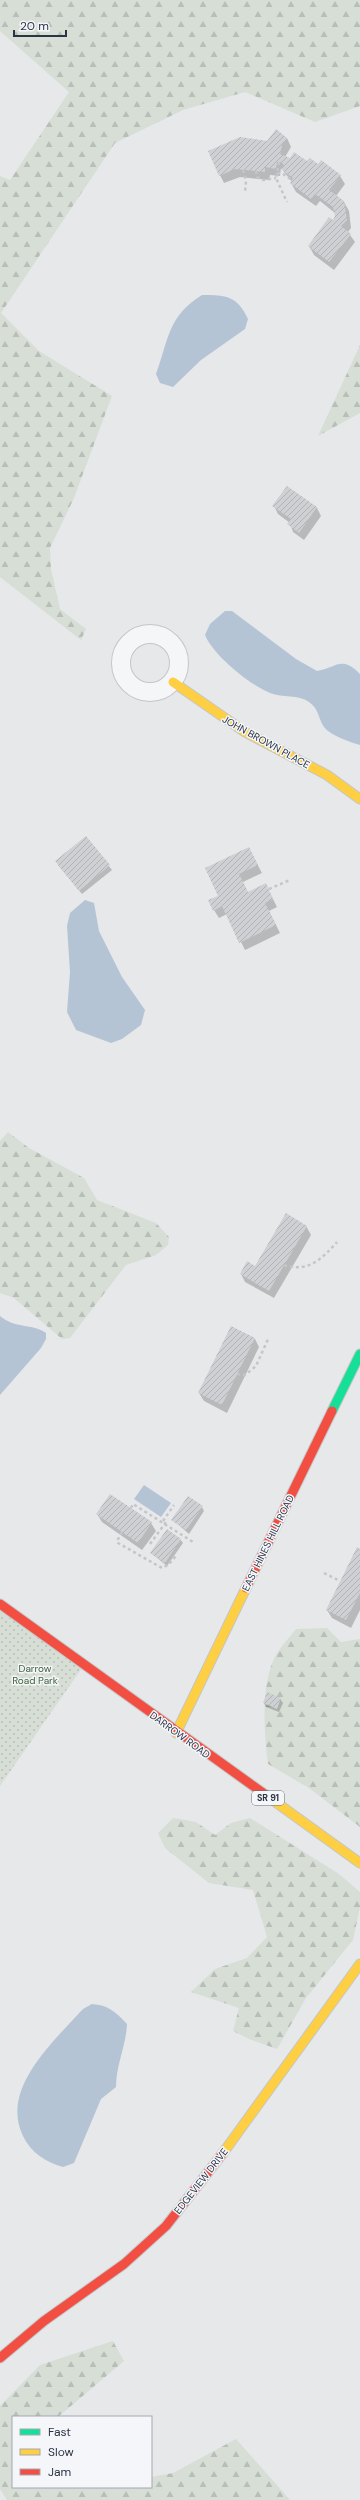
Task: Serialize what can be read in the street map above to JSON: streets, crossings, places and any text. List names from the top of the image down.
{
  "streets": {
    "street": [
      "JOHN BROWN PLACE",
      "EAST HINES HILL ROAD",
      "DARROW ROAD",
      "SR 91",
      "EDGEVIEW DRIVE"
    ]
  },
  "crossings": [
    ["EAST HINES HILL ROAD", "DARROW ROAD"]
  ],
  "parks": ["Darrow Road Park"],
  "legend": ["Fast", "Slow", "Jam"],
  "scale_bar": "20 m"
}
